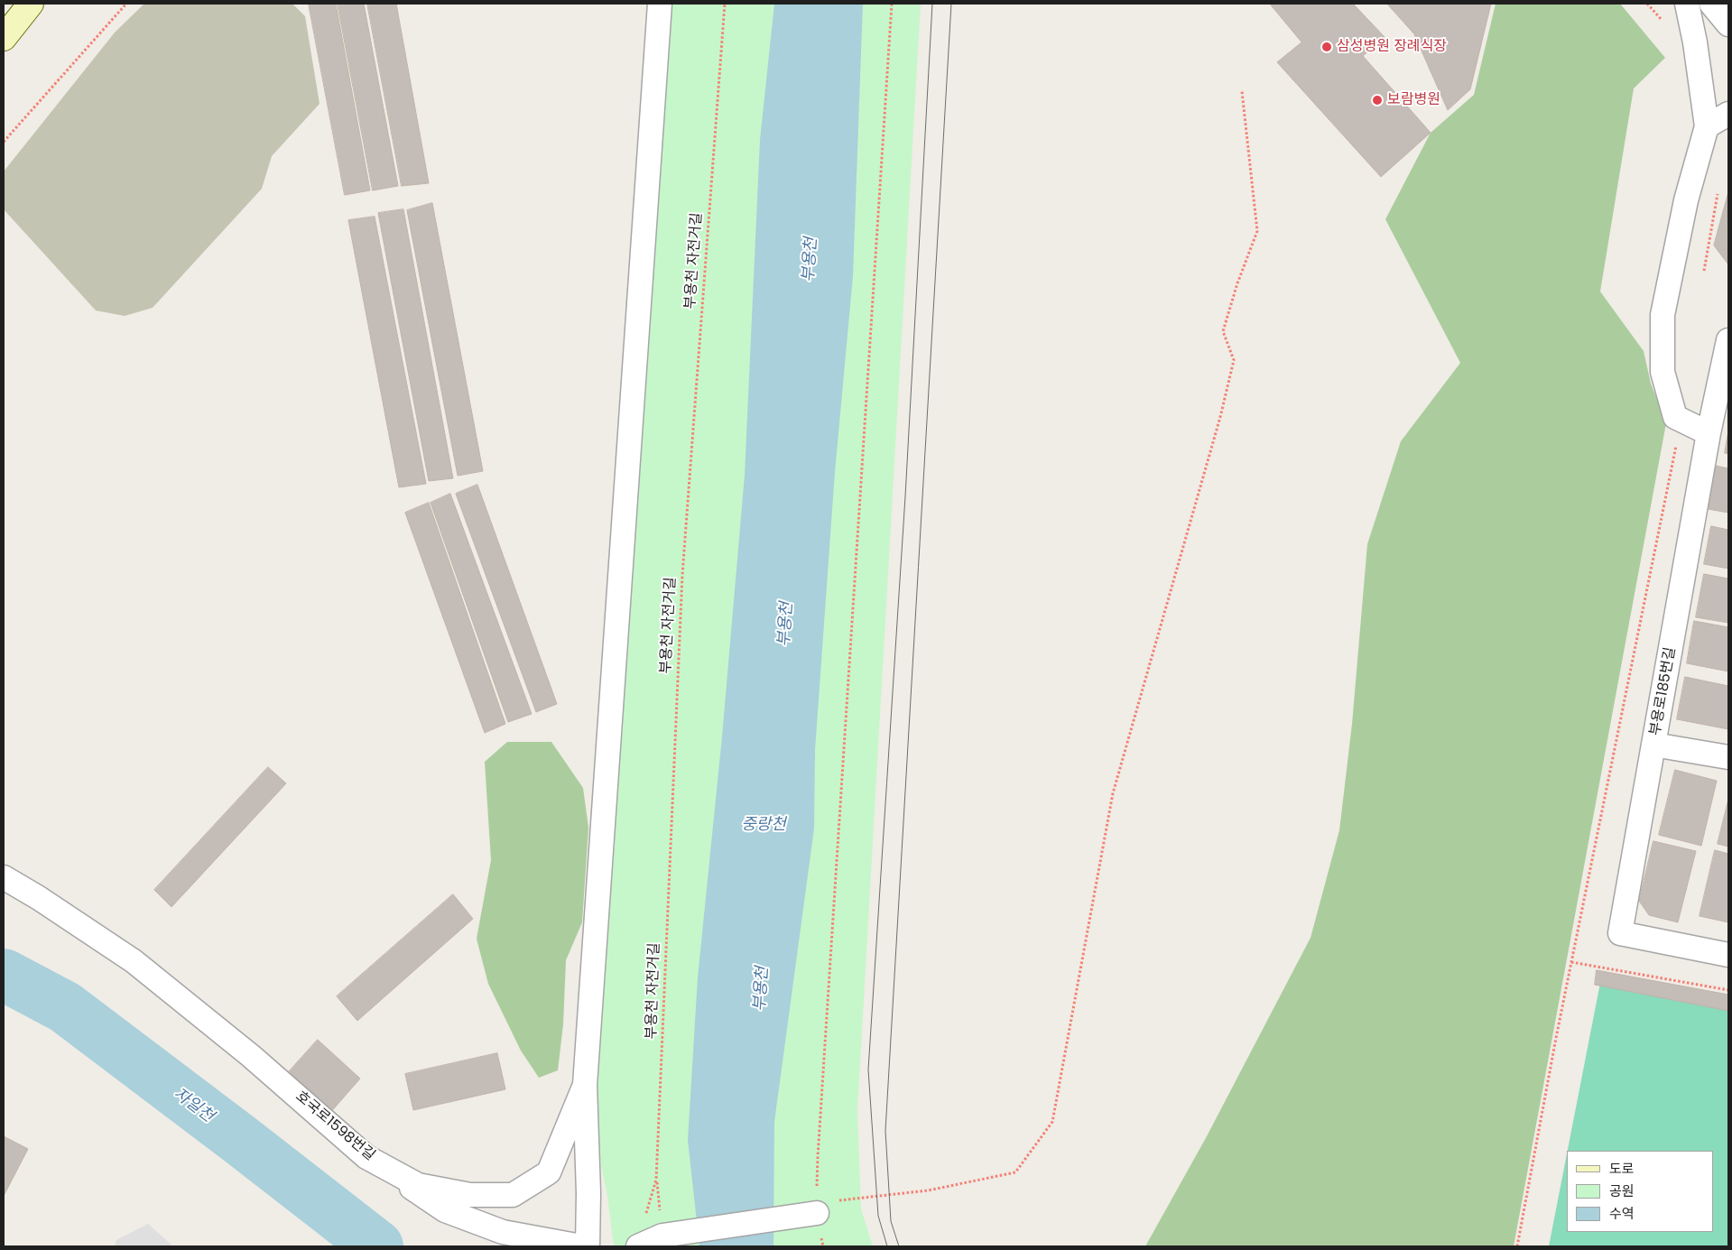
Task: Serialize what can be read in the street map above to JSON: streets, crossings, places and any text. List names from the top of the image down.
{
  "streets": {
    "street": ["부용로185번길", "호국로1598번길"],
    "path": ["부용천 자전거길"]
  },
  "water": ["부용천", "중랑천", "자일천"],
  "places": ["삼성병원 장례식장", "보람병원"],
  "legend": ["도로", "공원", "수역"]
}
